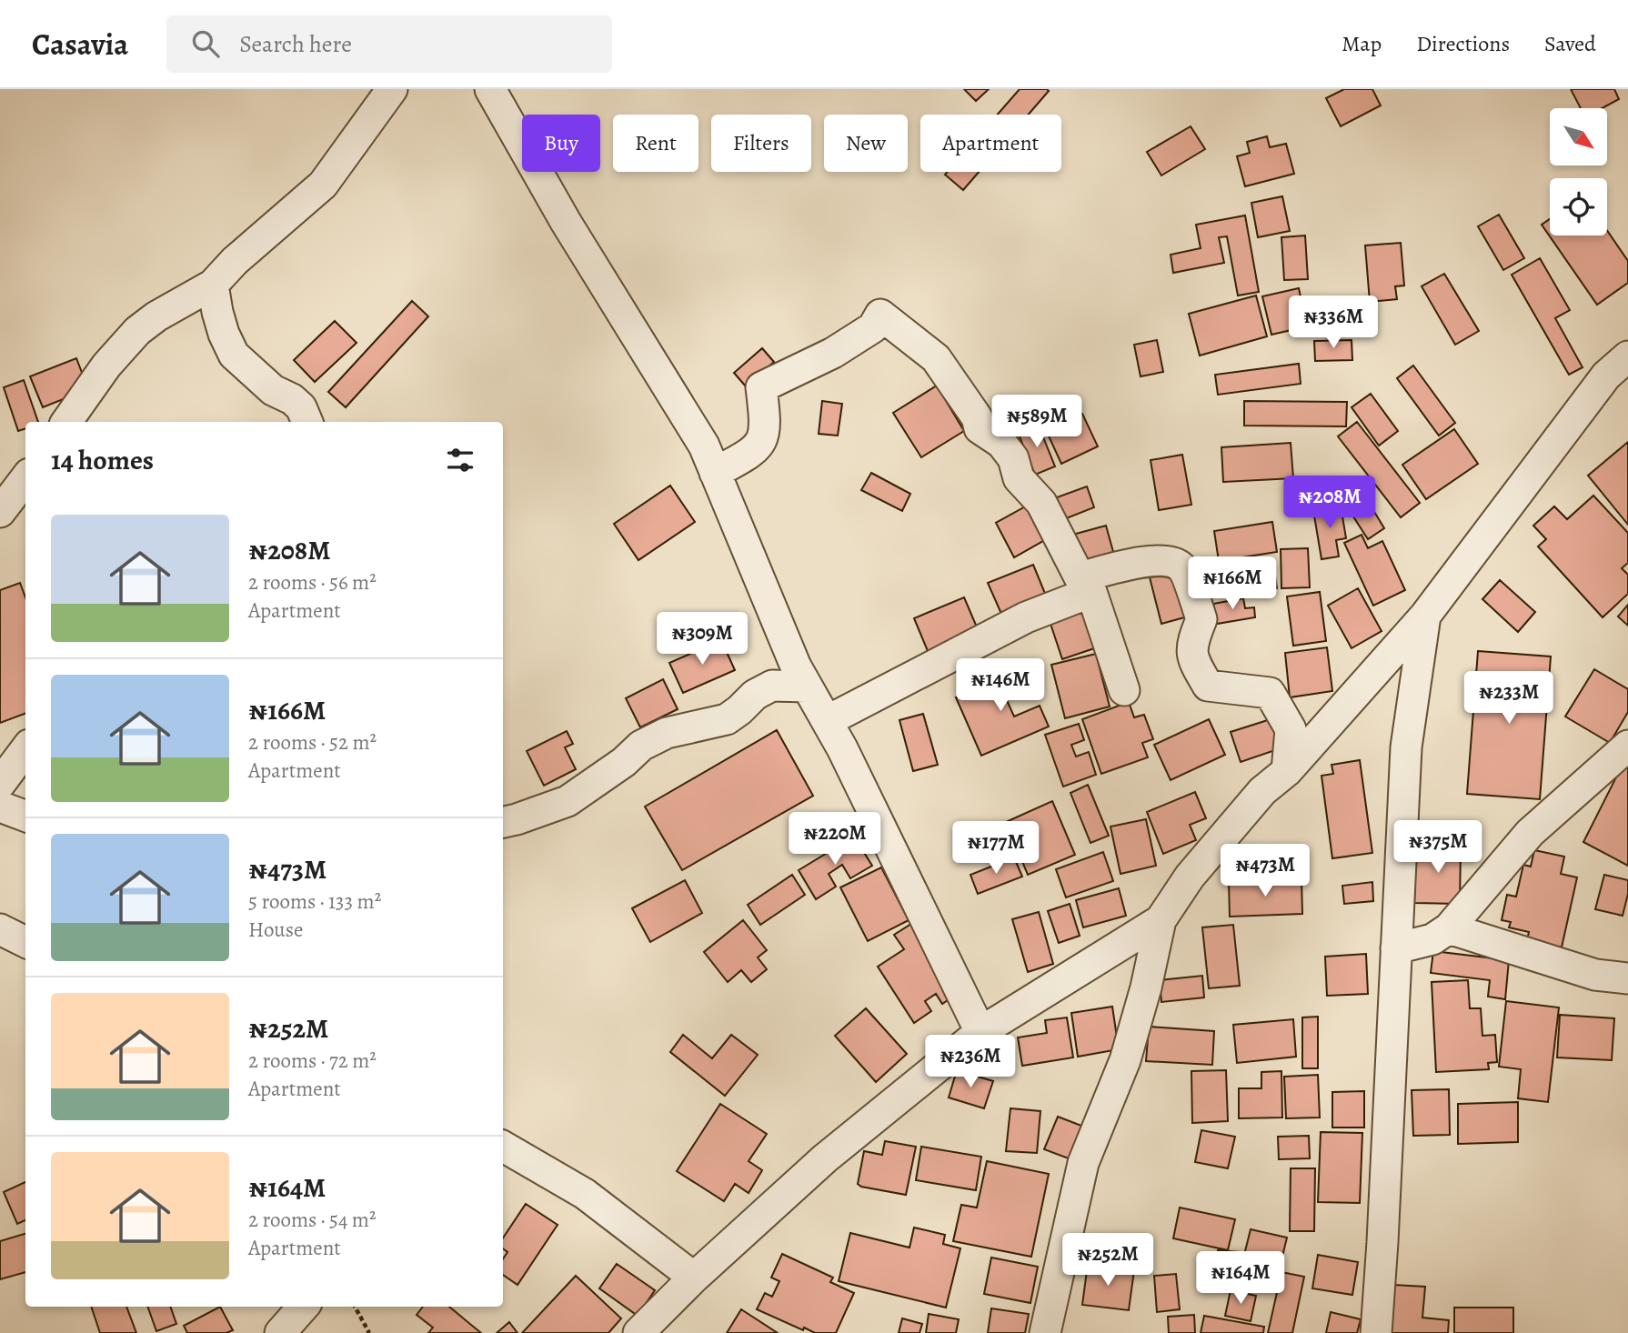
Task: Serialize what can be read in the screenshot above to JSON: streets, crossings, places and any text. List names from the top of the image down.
{
  "north": "bottom right",
  "page": {
    "header": "Casavia",
    "search": "Search here",
    "nav": ["Map", "Directions", "Saved"],
    "chip": [
      "Buy",
      "Rent",
      "Filters",
      "New",
      "Apartment"
    ],
    "price": [
      "₦336M",
      "₦589M",
      "₦208M",
      "₦166M",
      "₦309M",
      "₦146M",
      "₦233M",
      "₦220M",
      "₦375M",
      "₦177M",
      "₦473M",
      "₦236M",
      "₦252M",
      "₦164M"
    ],
    "heading": "14 homes",
    "list": [
      {
        "name": "₦208M",
        "note": "2 rooms · 56 m² · Apartment"
      },
      {
        "name": "₦166M",
        "note": "2 rooms · 52 m² · Apartment"
      },
      {
        "name": "₦473M",
        "note": "5 rooms · 133 m² · House"
      },
      {
        "name": "₦252M",
        "note": "2 rooms · 72 m² · Apartment"
      },
      {
        "name": "₦164M",
        "note": "2 rooms · 54 m² · Apartment"
      }
    ]
  }
}
